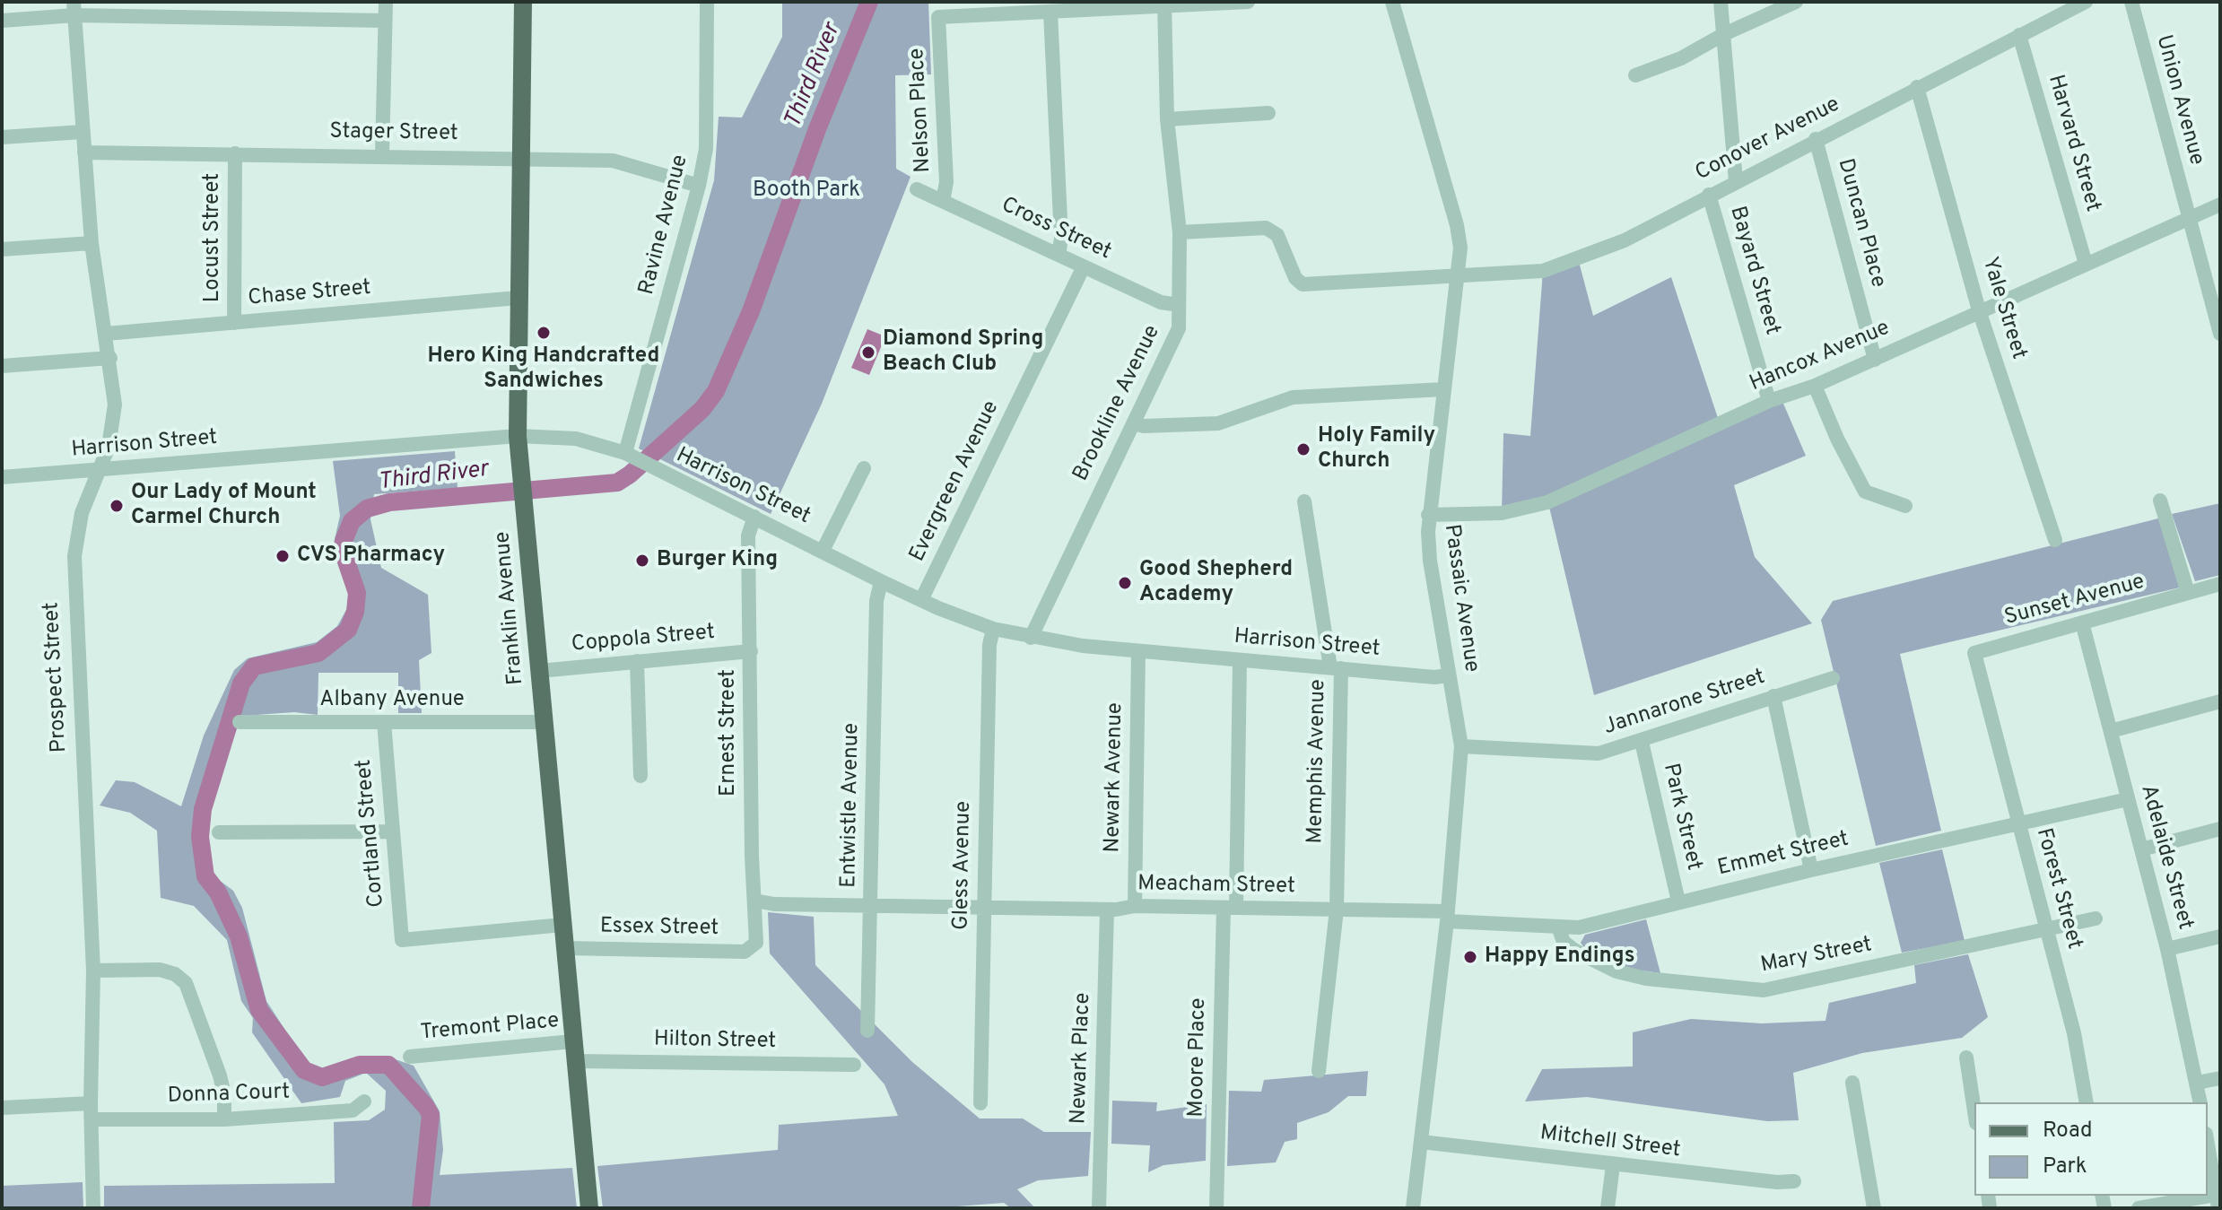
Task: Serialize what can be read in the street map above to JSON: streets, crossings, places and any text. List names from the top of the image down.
{
  "streets": {
    "main road": ["Franklin Avenue"],
    "street": [
      "Union Avenue",
      "Nelson Place",
      "Stager Street",
      "Conover Avenue",
      "Harvard Street",
      "Duncan Place",
      "Ravine Avenue",
      "Cross Street",
      "Locust Street",
      "Bayard Street",
      "Chase Street",
      "Yale Street",
      "Hancox Avenue",
      "Brookline Avenue",
      "Harrison Street",
      "Evergreen Avenue",
      "Passaic Avenue",
      "Sunset Avenue",
      "Coppola Street",
      "Prospect Street",
      "Albany Avenue",
      "Jannarone Street",
      "Ernest Street",
      "Memphis Avenue",
      "Newark Avenue",
      "Entwistle Avenue",
      "Park Street",
      "Cortland Street",
      "Emmet Street",
      "Adelaide Street",
      "Gless Avenue",
      "Meacham Street",
      "Forest Street",
      "Essex Street",
      "Mary Street",
      "Tremont Place",
      "Hilton Street",
      "Moore Place",
      "Newark Place",
      "Donna Court",
      "Mitchell Street"
    ]
  },
  "crossings": [
    ["Union Avenue", "Hancox Avenue"],
    ["Nelson Place", "Cross Street"],
    ["Stager Street", "Ravine Avenue"],
    ["Stager Street", "Locust Street"],
    ["Stager Street", "Franklin Avenue"],
    ["Stager Street", "Prospect Street"],
    ["Conover Avenue", "Harvard Street"],
    ["Conover Avenue", "Duncan Place"],
    ["Conover Avenue", "Bayard Street"],
    ["Conover Avenue", "Yale Street"],
    ["Conover Avenue", "Brookline Avenue"],
    ["Conover Avenue", "Passaic Avenue"],
    ["Harvard Street", "Hancox Avenue"],
    ["Duncan Place", "Hancox Avenue"],
    ["Ravine Avenue", "Harrison Street"],
    ["Cross Street", "Brookline Avenue"],
    ["Cross Street", "Evergreen Avenue"],
    ["Locust Street", "Chase Street"],
    ["Bayard Street", "Hancox Avenue"],
    ["Chase Street", "Franklin Avenue"],
    ["Chase Street", "Prospect Street"],
    ["Yale Street", "Hancox Avenue"],
    ["Hancox Avenue", "Passaic Avenue"],
    ["Brookline Avenue", "Harrison Street"],
    ["Harrison Street", "Evergreen Avenue"],
    ["Harrison Street", "Passaic Avenue"],
    ["Harrison Street", "Franklin Avenue"],
    ["Harrison Street", "Prospect Street"],
    ["Harrison Street", "Ernest Street"],
    ["Harrison Street", "Memphis Avenue"],
    ["Harrison Street", "Newark Avenue"],
    ["Harrison Street", "Entwistle Avenue"],
    ["Harrison Street", "Gless Avenue"],
    ["Harrison Street", "Moore Place"],
    ["Passaic Avenue", "Jannarone Street"],
    ["Passaic Avenue", "Emmet Street"],
    ["Passaic Avenue", "Meacham Street"],
    ["Passaic Avenue", "Mitchell Street"],
    ["Sunset Avenue", "Adelaide Street"],
    ["Sunset Avenue", "Forest Street"],
    ["Franklin Avenue", "Coppola Street"],
    ["Franklin Avenue", "Albany Avenue"],
    ["Franklin Avenue", "Cortland Street"],
    ["Franklin Avenue", "Essex Street"],
    ["Franklin Avenue", "Tremont Place"],
    ["Franklin Avenue", "Hilton Street"],
    ["Coppola Street", "Ernest Street"],
    ["Prospect Street", "Donna Court"],
    ["Albany Avenue", "Cortland Street"],
    ["Jannarone Street", "Park Street"],
    ["Ernest Street", "Meacham Street"],
    ["Ernest Street", "Essex Street"],
    ["Memphis Avenue", "Meacham Street"],
    ["Newark Avenue", "Meacham Street"],
    ["Entwistle Avenue", "Meacham Street"],
    ["Park Street", "Emmet Street"],
    ["Emmet Street", "Adelaide Street"],
    ["Emmet Street", "Meacham Street"],
    ["Emmet Street", "Forest Street"],
    ["Emmet Street", "Mary Street"],
    ["Gless Avenue", "Meacham Street"],
    ["Meacham Street", "Moore Place"],
    ["Meacham Street", "Newark Place"],
    ["Forest Street", "Mary Street"]
  ],
  "water": ["Third River"],
  "parks": ["Booth Park"],
  "places": [
    "Hero King Handcrafted Sandwiches",
    "Diamond Spring Beach Club",
    "Holy Family Church",
    "Our Lady of Mount Carmel Church",
    "CVS Pharmacy",
    "Burger King",
    "Good Shepherd Academy",
    "Happy Endings"
  ],
  "legend": ["Road", "Park"]
}
